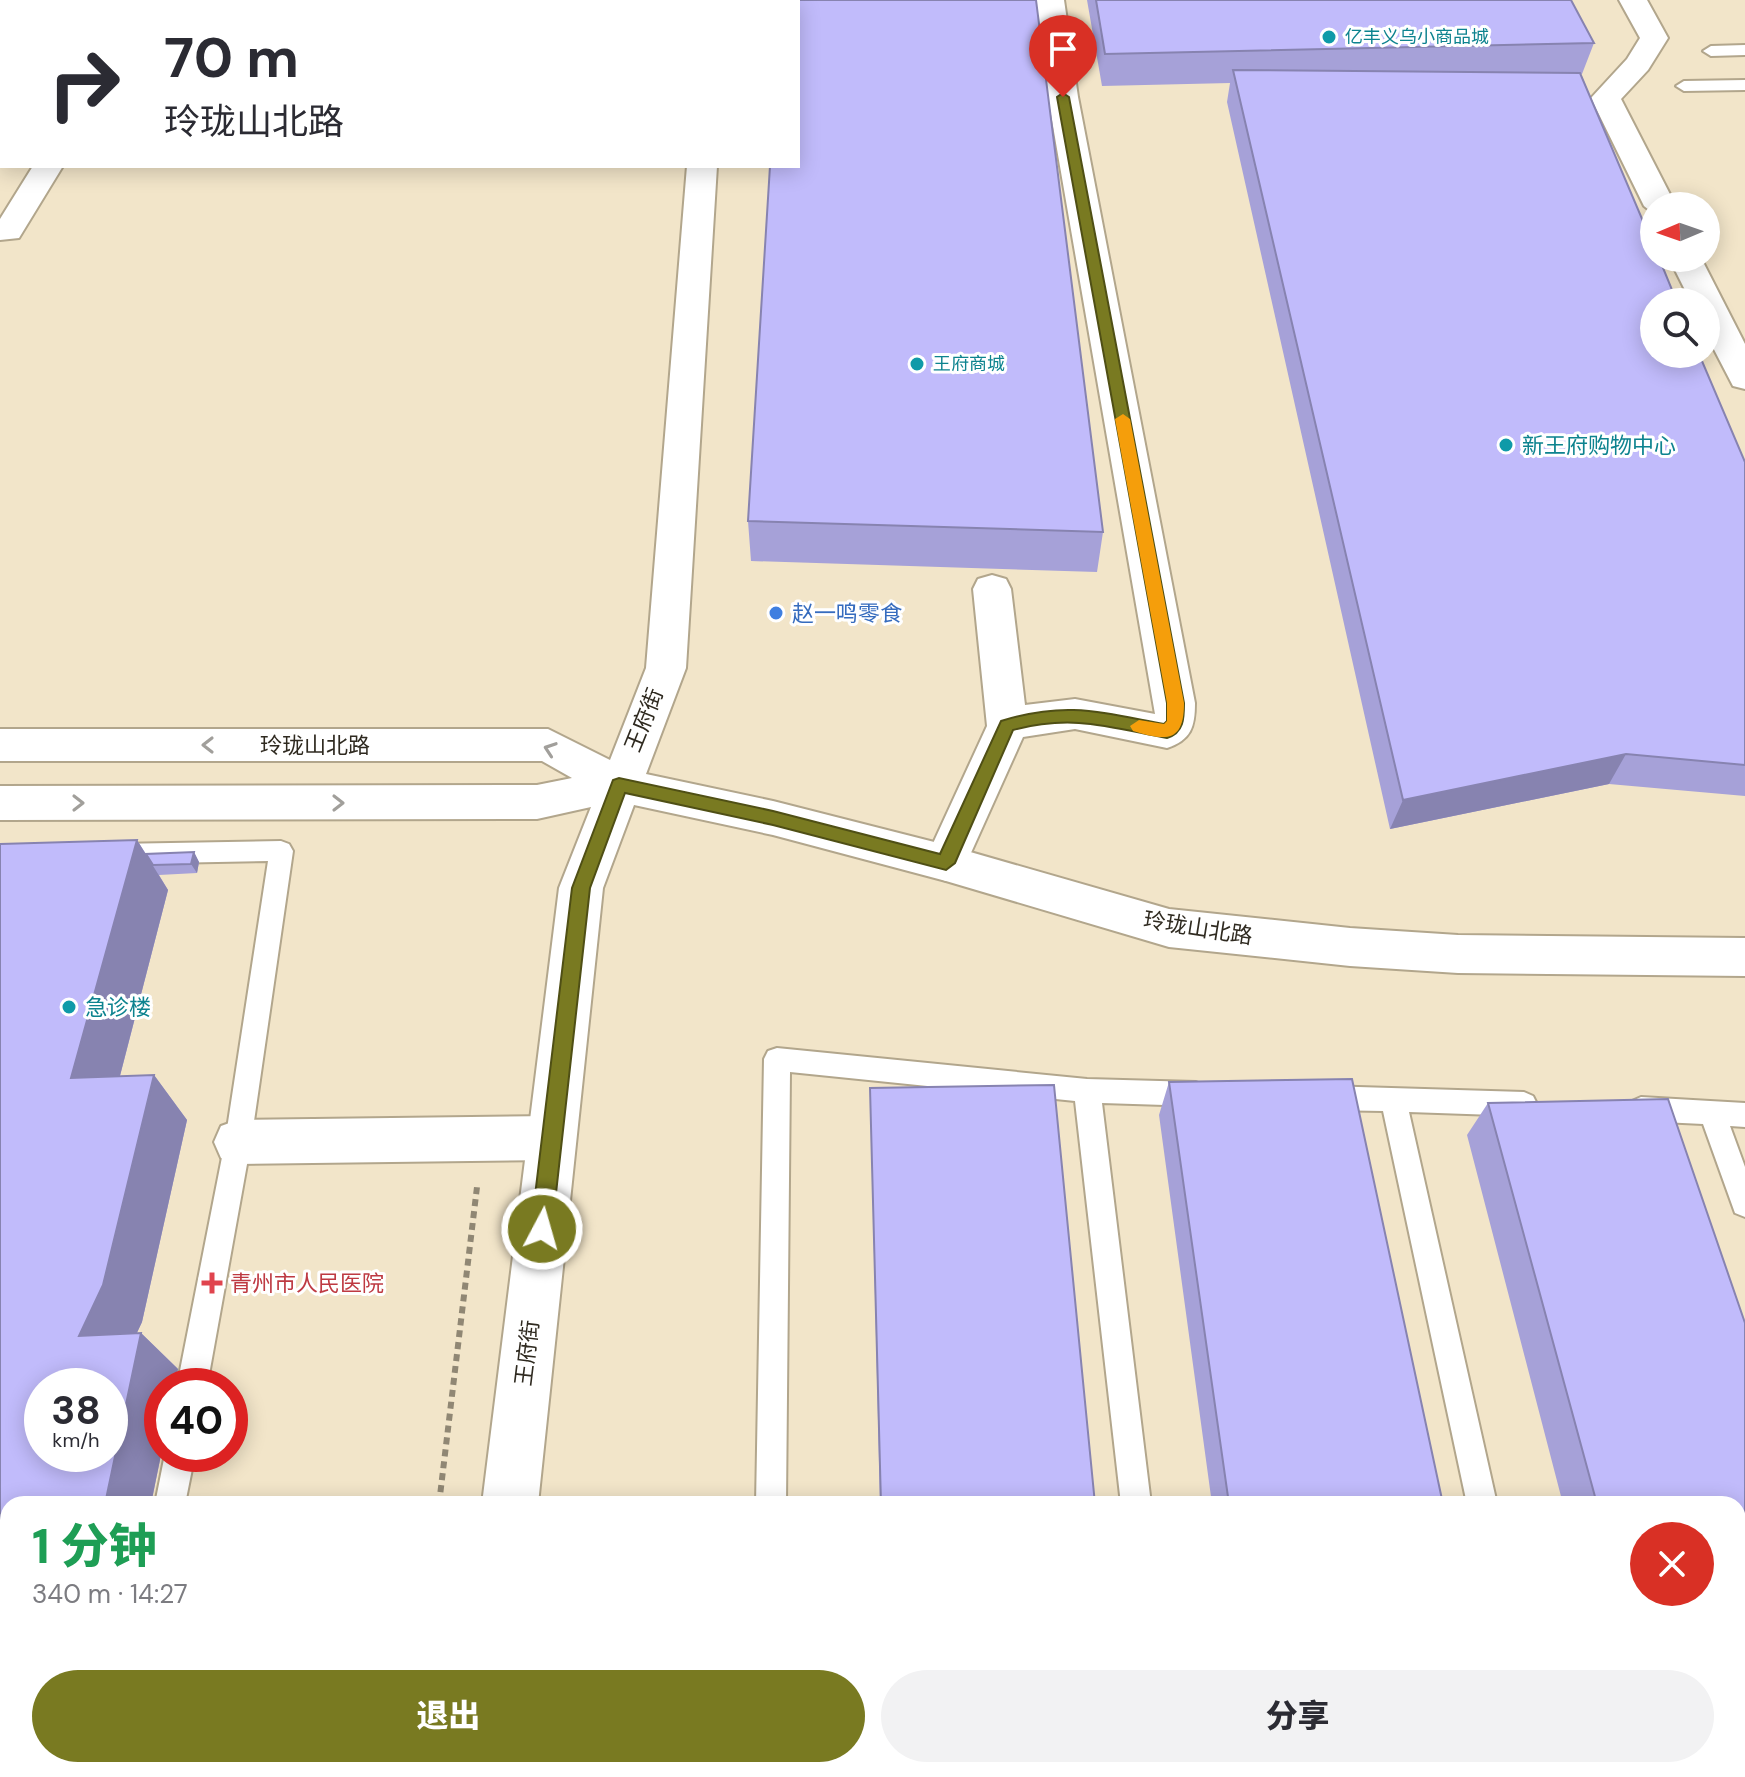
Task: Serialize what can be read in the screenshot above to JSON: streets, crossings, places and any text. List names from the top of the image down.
{
  "streets": {
    "street": ["王府街", "玲珑山北路"]
  },
  "crossings": [
    ["王府街", "玲珑山北路"]
  ],
  "places": {
    "other": [
      "亿丰义乌小商品城",
      "王府商城",
      "新王府购物中心",
      "赵一鸣零食",
      "急诊楼"
    ],
    "health": ["青州市人民医院"]
  },
  "north": "left",
  "page": {
    "turn": ["70 m", "玲珑山北路"],
    "speed": "38 km/h",
    "limit": "40",
    "heading": ["1 分钟", "340 m · 14:27"],
    "buttons": ["退出", "分享"]
  }
}
